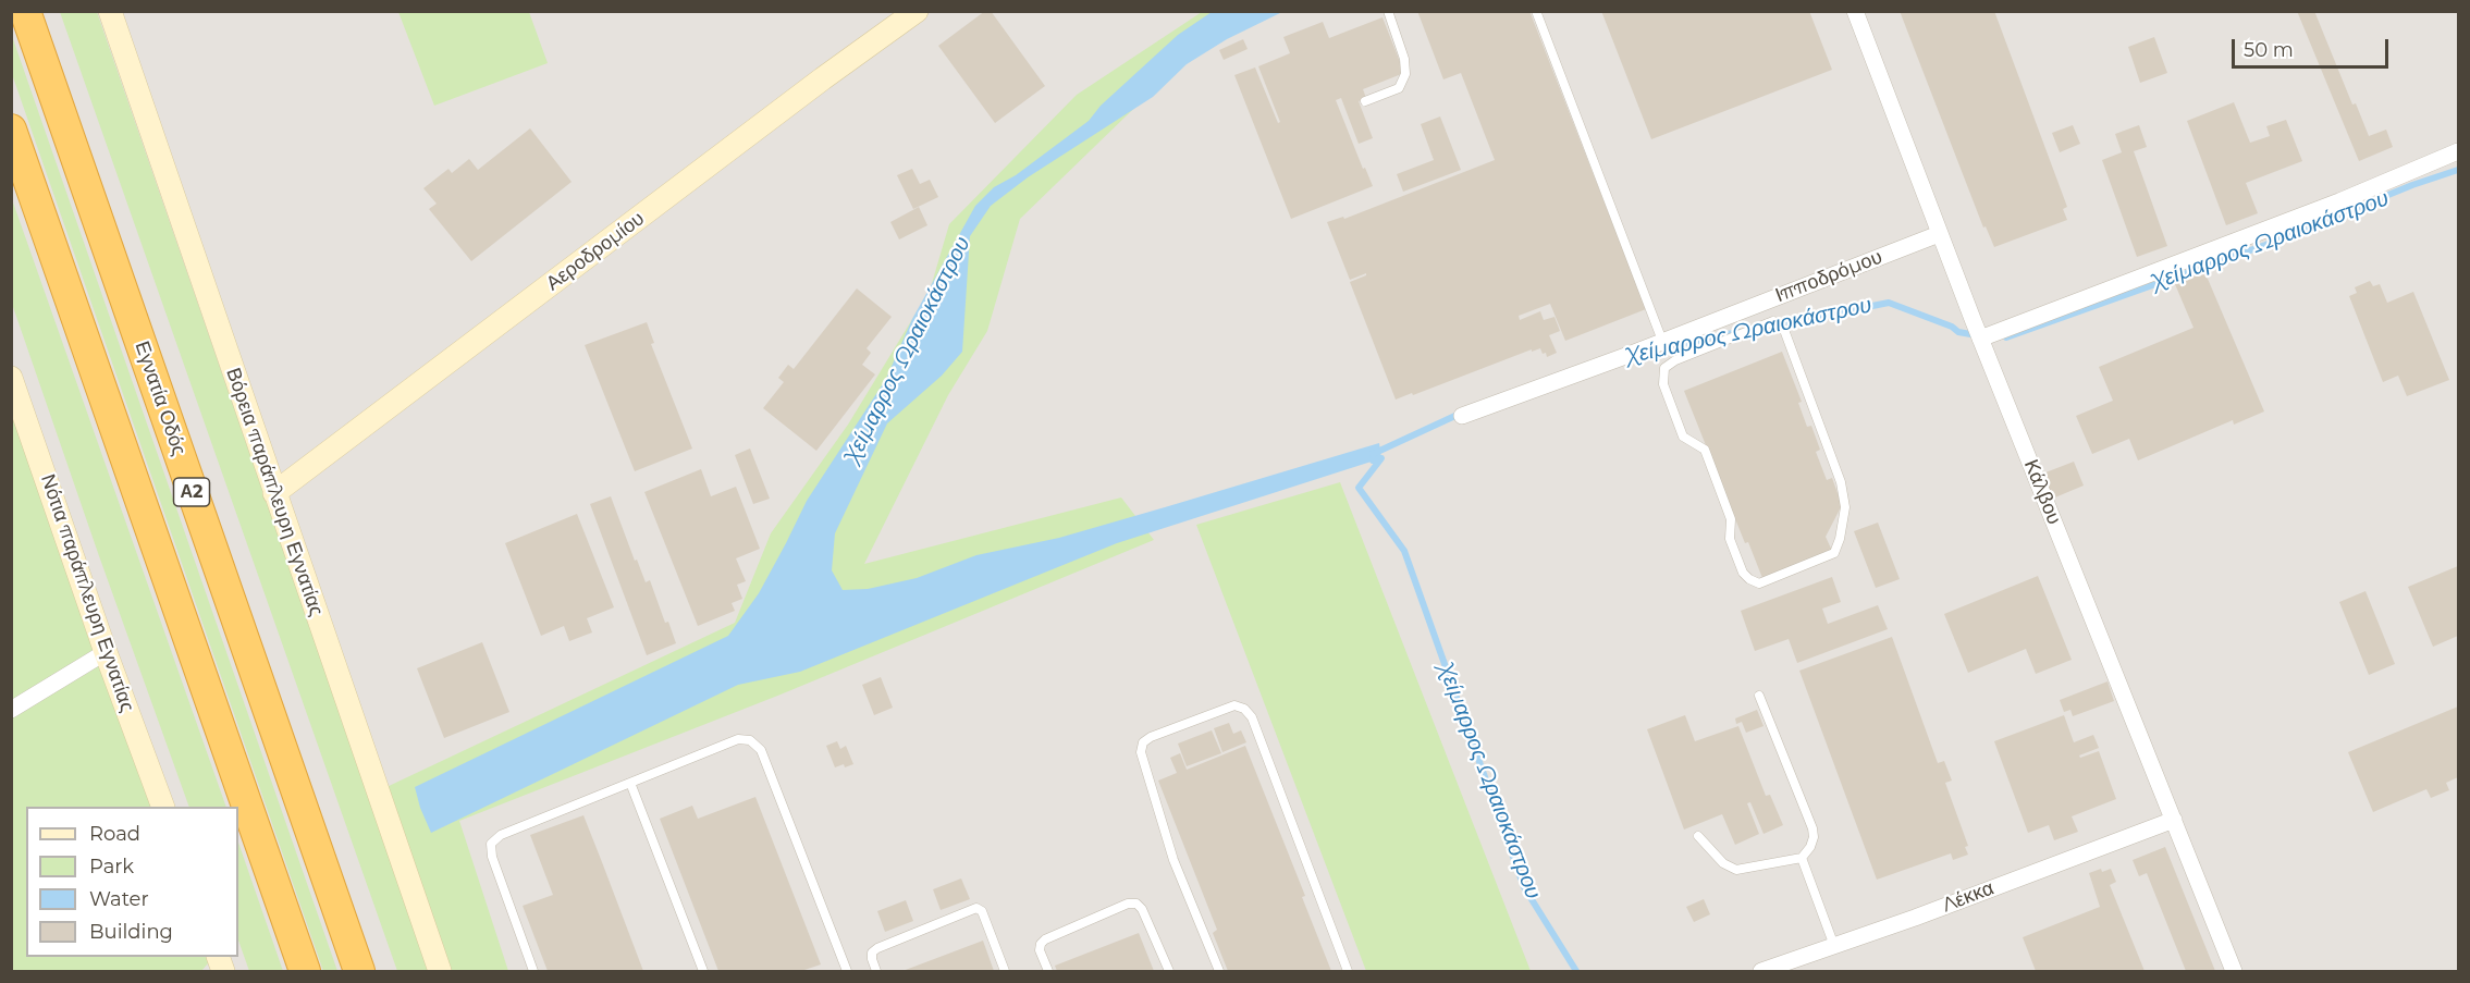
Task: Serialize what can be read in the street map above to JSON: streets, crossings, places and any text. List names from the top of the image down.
{
  "streets": {
    "highway": ["Εγνατία Οδός", "Α2"],
    "street": [
      "Αεροδρομίου",
      "Ιπποδρόμου",
      "Βόρεια παράπλευρη Εγνατίας",
      "Κάλβου",
      "Νότια παράπλευρη Εγνατίας",
      "Λέκκα"
    ]
  },
  "crossings": [
    ["Αεροδρομίου", "Βόρεια παράπλευρη Εγνατίας"],
    ["Ιπποδρόμου", "Κάλβου"],
    ["Κάλβου", "Λέκκα"]
  ],
  "water": ["Χείμαρρος Ωραιοκάστρου"],
  "legend": [
    "Road",
    "Park",
    "Water",
    "Building"
  ],
  "scale_bar": "50 m"
}
